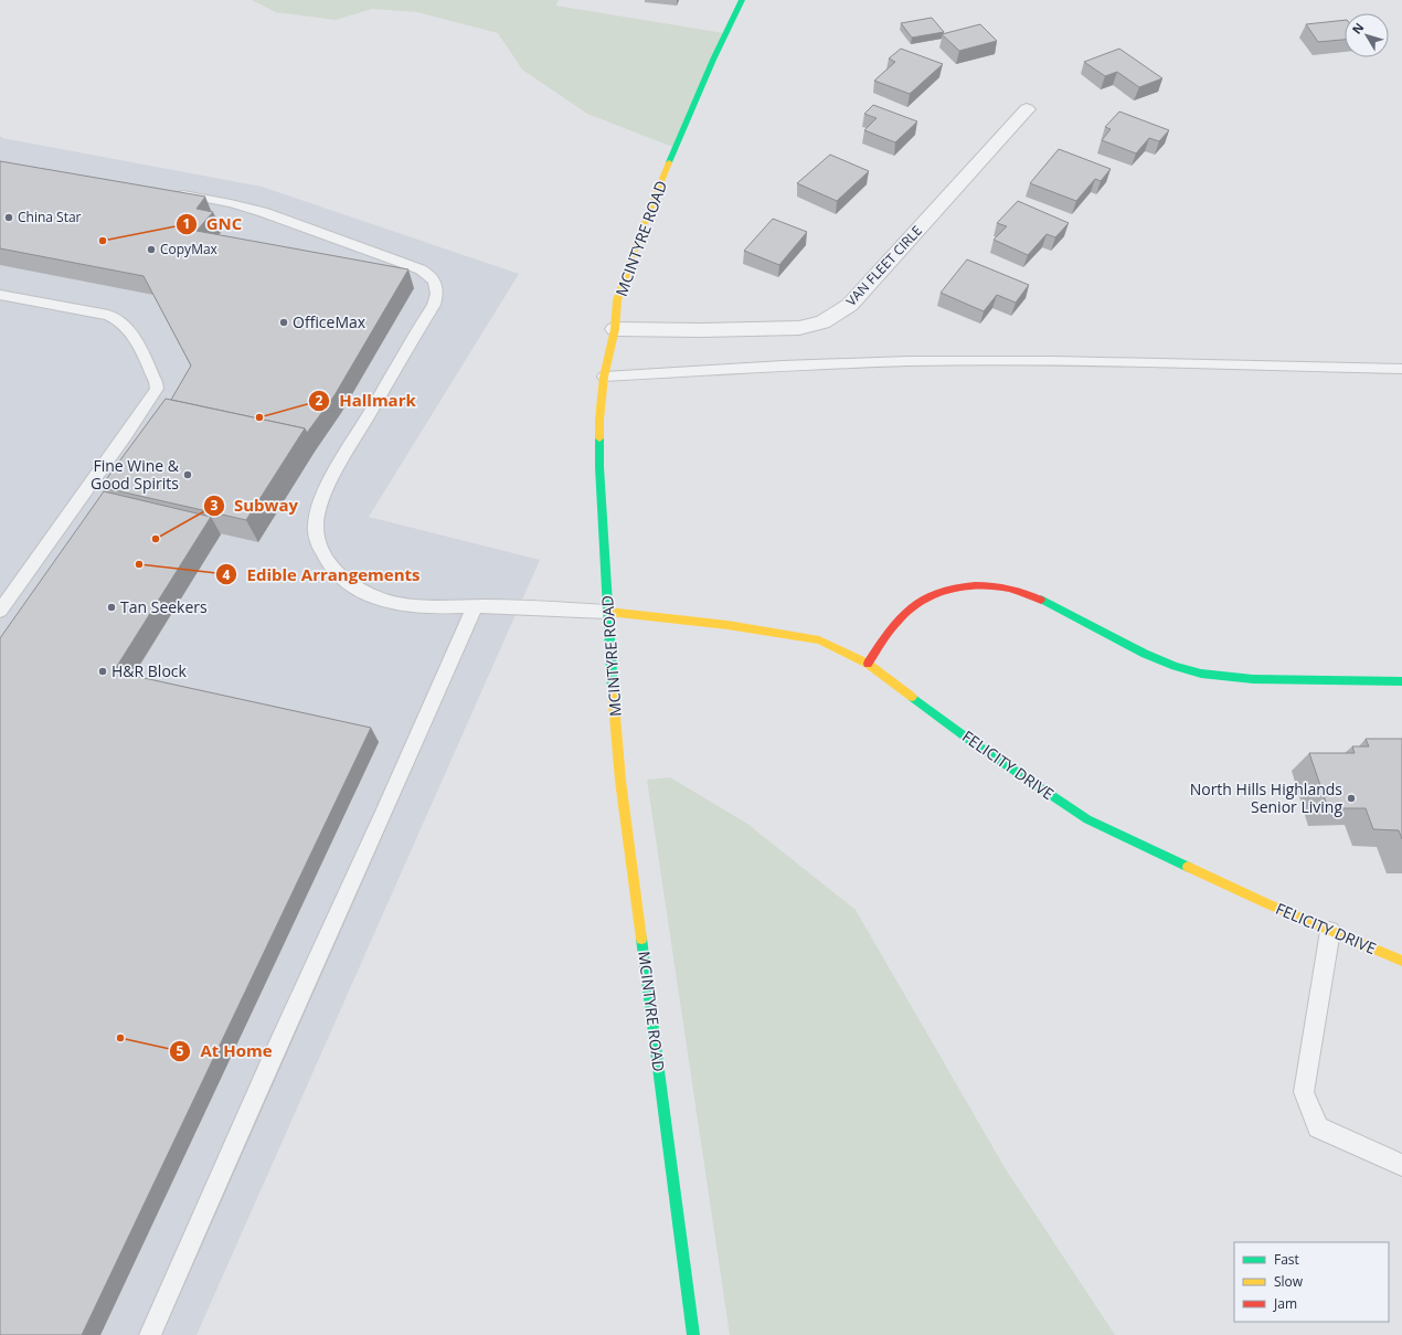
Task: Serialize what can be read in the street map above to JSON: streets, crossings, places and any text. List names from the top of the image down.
{
  "streets": {
    "street": ["MCINTYRE ROAD", "VAN FLEET CIRLE", "FELICITY DRIVE"]
  },
  "crossings": [
    ["MCINTYRE ROAD", "VAN FLEET CIRLE"],
    ["MCINTYRE ROAD", "FELICITY DRIVE"]
  ],
  "places": [
    "China Star",
    "GNC",
    "CopyMax",
    "OfficeMax",
    "Hallmark",
    "Fine Wine & Good Spirits",
    "Subway",
    "Edible Arrangements",
    "Tan Seekers",
    "H&R Block",
    "North Hills Highlands Senior Living",
    "At Home"
  ],
  "legend": ["Fast", "Slow", "Jam"],
  "north": "top left"
}
